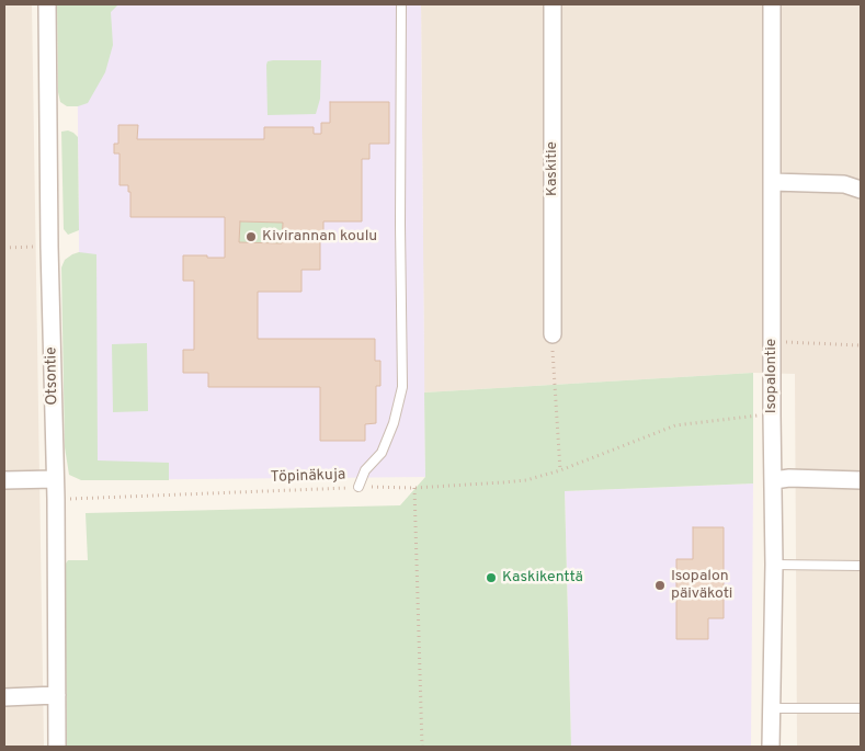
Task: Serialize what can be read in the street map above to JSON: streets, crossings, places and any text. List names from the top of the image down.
{
  "streets": {
    "street": ["Kaskitie", "Otsontie", "Isopalontie"],
    "path": ["Töpinäkuja"]
  },
  "crossings": [
    ["Otsontie", "Töpinäkuja"],
    ["Isopalontie", "Töpinäkuja"]
  ],
  "places": ["Kivirannan koulu", "Kaskikenttä", "Isopalon päiväkoti"]
}
